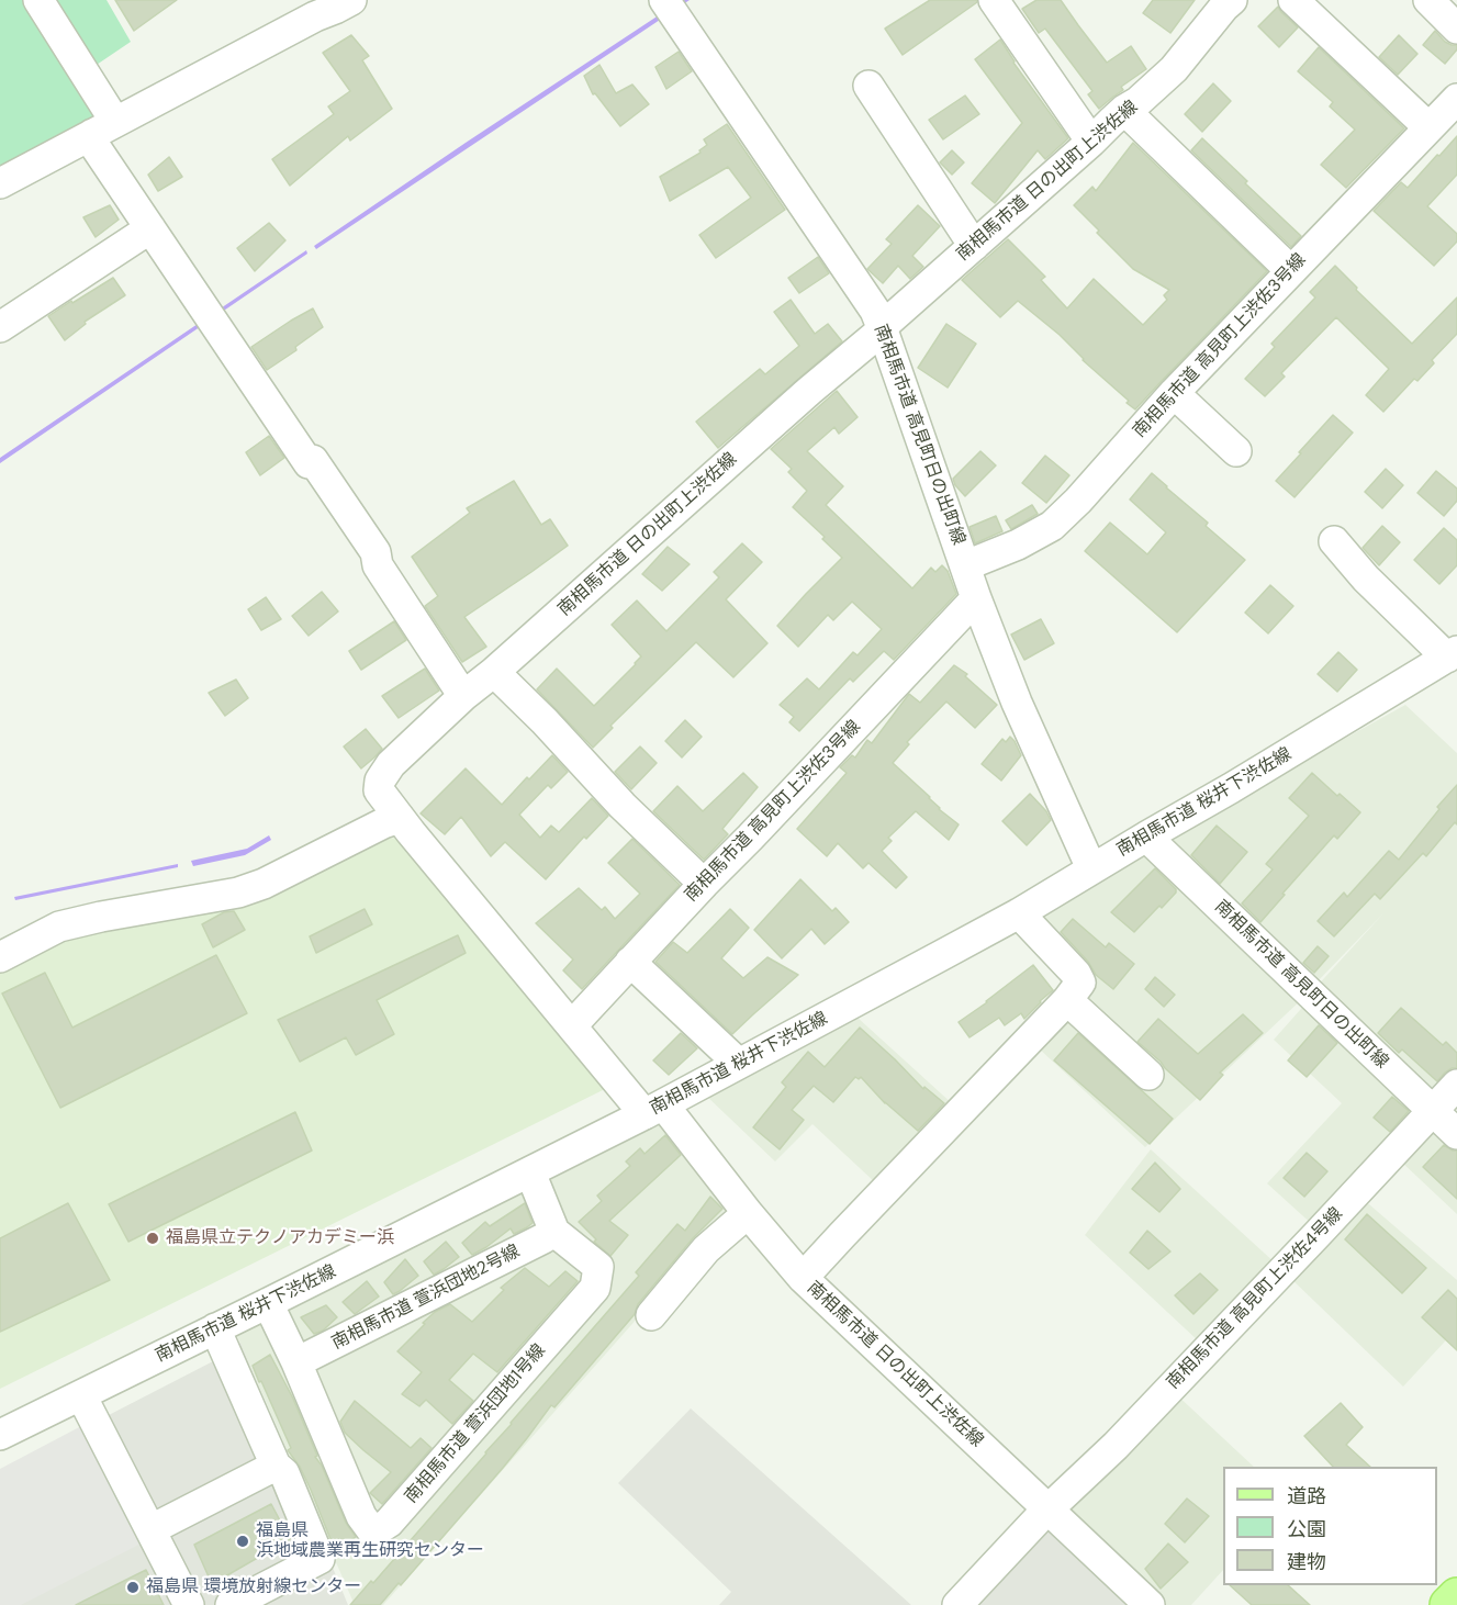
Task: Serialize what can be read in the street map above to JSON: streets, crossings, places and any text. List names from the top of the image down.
{
  "streets": {
    "street": [
      "南相馬市道 日の出町上渋佐線",
      "南相馬市道 高見町上渋佐3号線",
      "南相馬市道 高見町日の出町線",
      "南相馬市道 桜井下渋佐線",
      "南相馬市道 萱浜団地2号線",
      "南相馬市道 高見町上渋佐4号線",
      "南相馬市道 萱浜団地1号線"
    ]
  },
  "crossings": [
    ["南相馬市道 日の出町上渋佐線", "南相馬市道 高見町上渋佐3号線"],
    ["南相馬市道 日の出町上渋佐線", "南相馬市道 高見町日の出町線"],
    ["南相馬市道 日の出町上渋佐線", "南相馬市道 桜井下渋佐線"],
    ["南相馬市道 日の出町上渋佐線", "南相馬市道 高見町上渋佐4号線"],
    ["南相馬市道 高見町上渋佐3号線", "南相馬市道 高見町日の出町線"],
    ["南相馬市道 高見町日の出町線", "南相馬市道 桜井下渋佐線"],
    ["南相馬市道 高見町日の出町線", "南相馬市道 高見町上渋佐4号線"],
    ["南相馬市道 桜井下渋佐線", "南相馬市道 萱浜団地1号線"],
    ["南相馬市道 萱浜団地2号線", "南相馬市道 萱浜団地1号線"]
  ],
  "places": ["福島県立テクノアカデミー浜", "福島県 浜地域農業再生研究センター", "福島県 環境放射線センター"],
  "legend": ["道路", "公園", "建物"]
}
